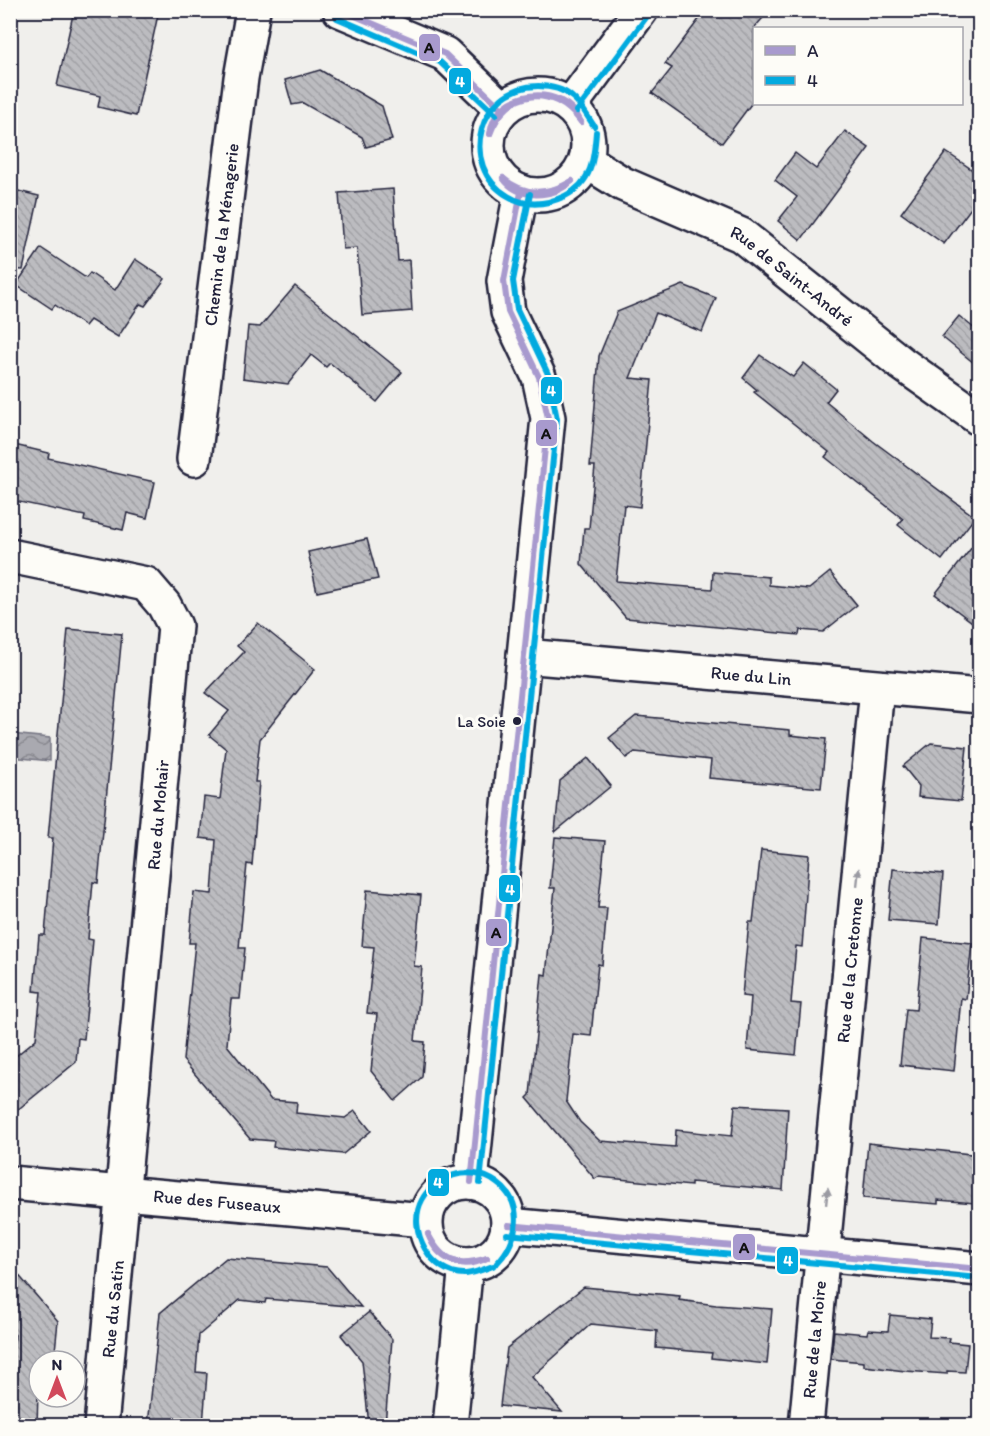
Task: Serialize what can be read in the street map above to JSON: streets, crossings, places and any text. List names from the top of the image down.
{
  "streets": {
    "street": [
      "Chemin de la Ménagerie",
      "Rue de Saint-André",
      "Rue du Lin",
      "Rue du Mohair",
      "Rue de la Cretonne",
      "Rue des Fuseaux",
      "Rue du Satin",
      "Rue de la Moire"
    ]
  },
  "crossings": [
    ["Rue du Lin", "Rue de la Cretonne"],
    ["Rue du Mohair", "Rue des Fuseaux"],
    ["Rue du Mohair", "Rue du Satin"],
    ["Rue de la Cretonne", "Rue de la Moire"],
    ["Rue des Fuseaux", "Rue du Satin"]
  ],
  "one_way": ["Rue de la Cretonne"],
  "places": ["La Soie"],
  "lines": ["transit line A", "transit line 4"],
  "legend": ["A", "4"],
  "north": "top"
}
